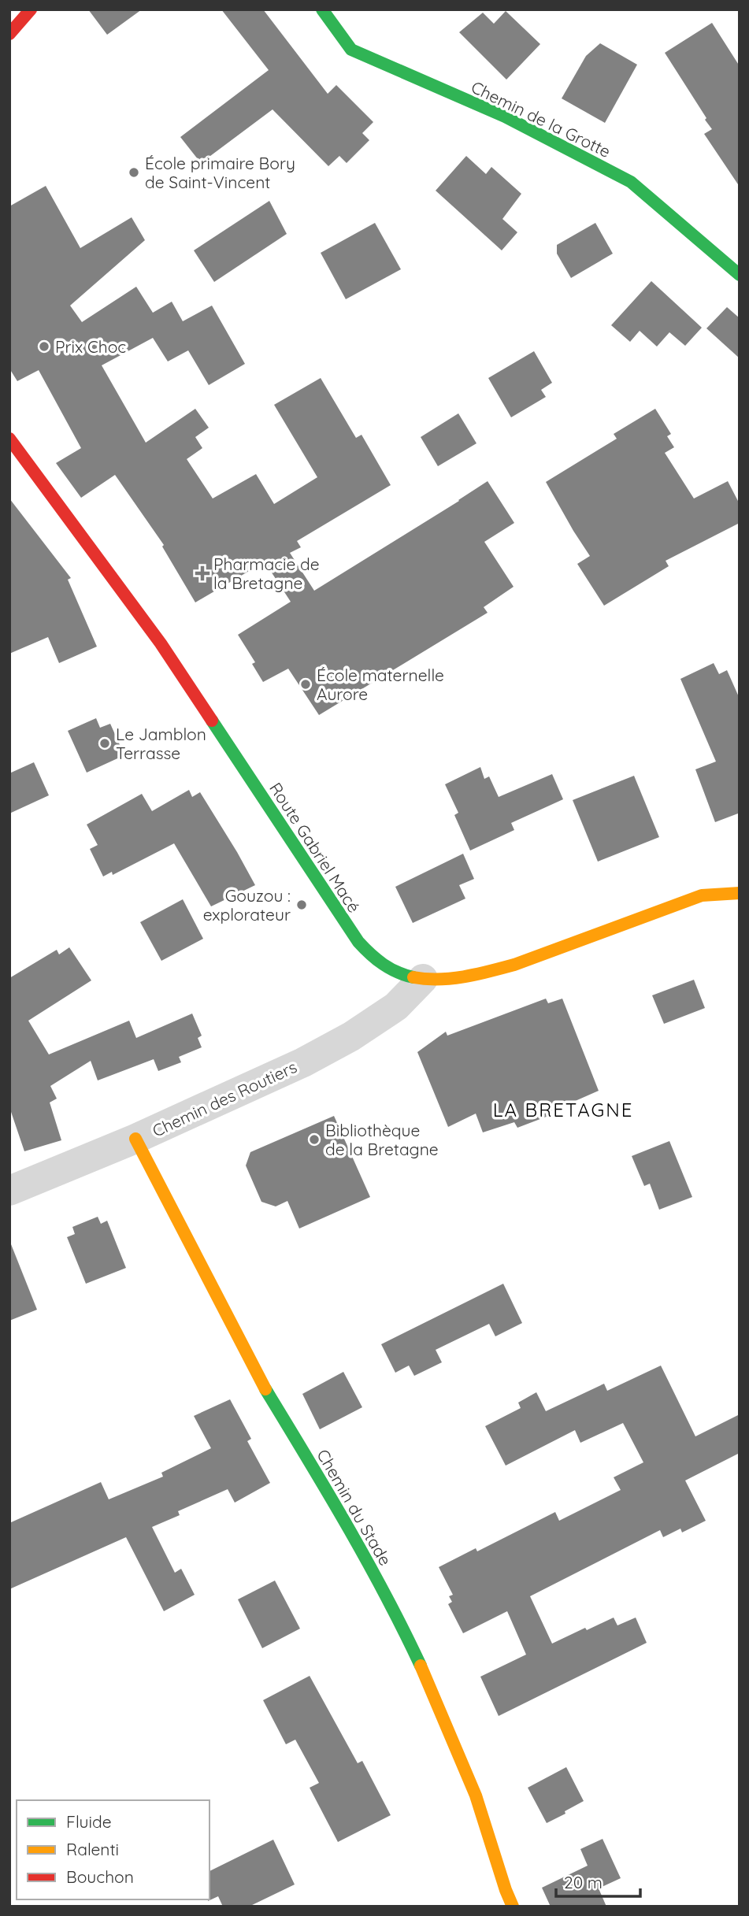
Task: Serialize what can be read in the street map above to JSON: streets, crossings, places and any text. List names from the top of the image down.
{
  "streets": {
    "street": [
      "Chemin de la Grotte",
      "Route Gabriel Macé",
      "Chemin des Routiers",
      "Chemin du Stade"
    ]
  },
  "crossings": [
    ["Route Gabriel Macé", "Chemin des Routiers"],
    ["Chemin des Routiers", "Chemin du Stade"]
  ],
  "districts": ["LA BRETAGNE"],
  "places": {
    "other": [
      "École primaire Bory de Saint-Vincent",
      "Prix Choc",
      "École maternelle Aurore",
      "Le Jamblon Terrasse",
      "Gouzou : explorateur",
      "Bibliothèque de la Bretagne"
    ],
    "health": ["Pharmacie de la Bretagne"]
  },
  "legend": ["Fluide", "Ralenti", "Bouchon"],
  "scale_bar": "20 m"
}
